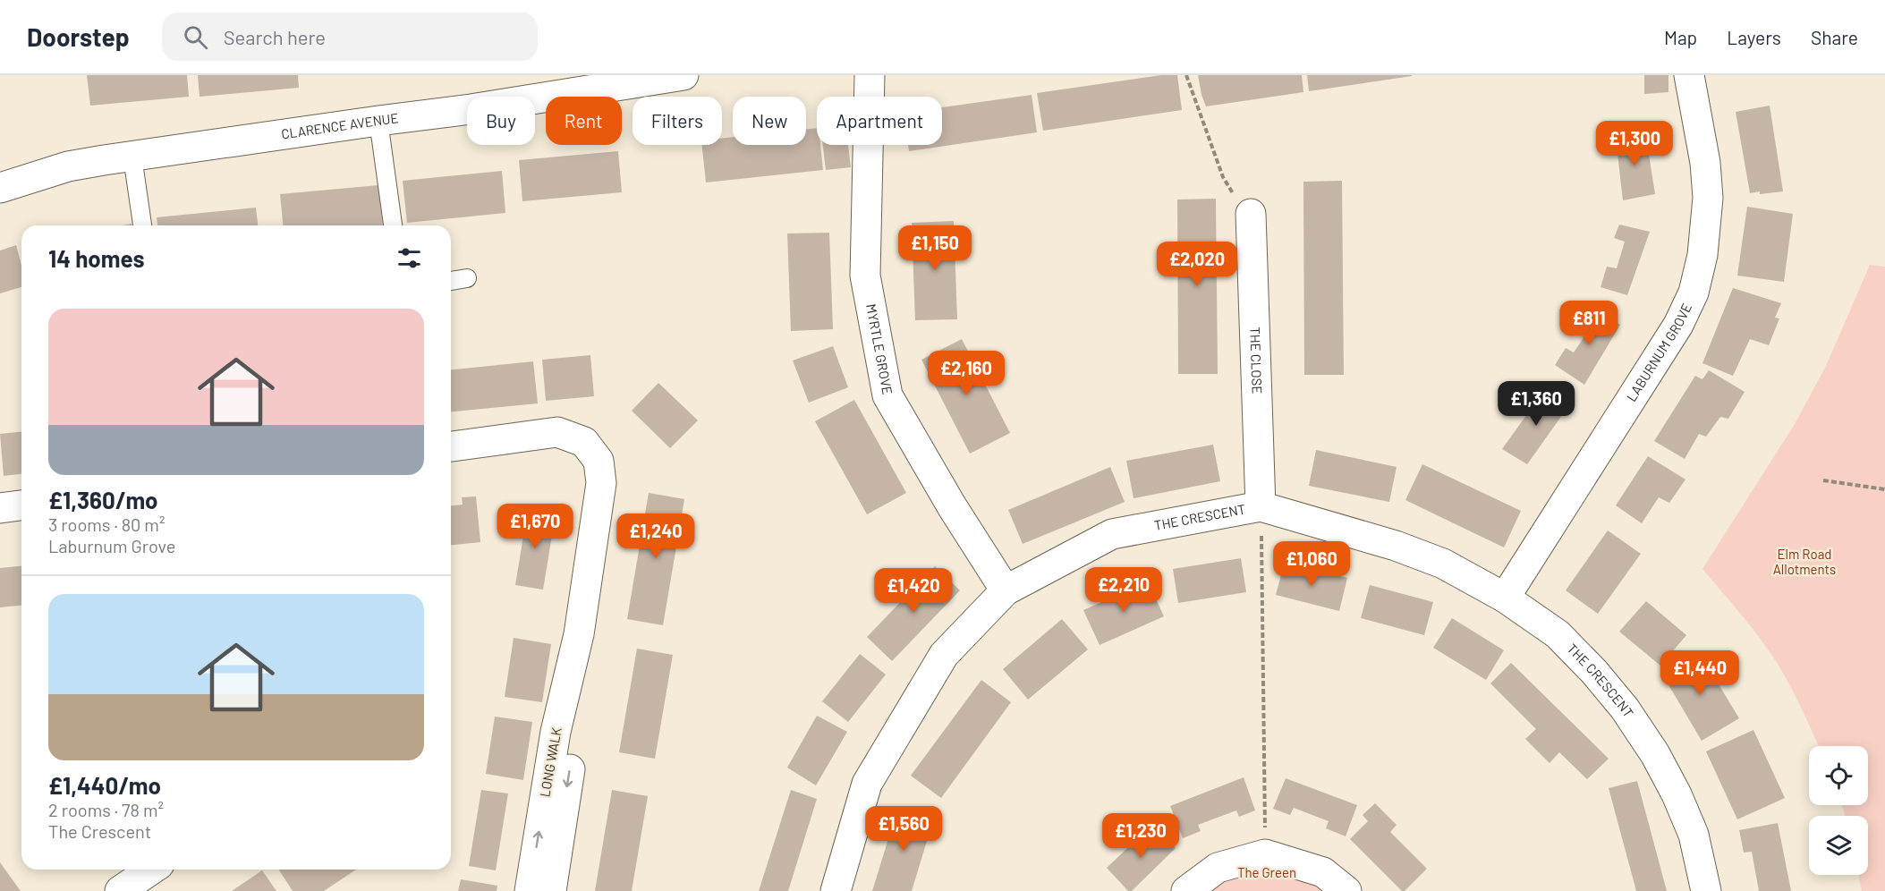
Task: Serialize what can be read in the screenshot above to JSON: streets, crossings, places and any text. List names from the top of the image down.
{
  "streets": {
    "street": [
      "CLARENCE AVENUE",
      "MYRTLE GROVE",
      "LABURNUM GROVE",
      "THE CLOSE",
      "THE CRESCENT",
      "LONG WALK"
    ]
  },
  "crossings": [
    ["MYRTLE GROVE", "THE CRESCENT"],
    ["LABURNUM GROVE", "THE CRESCENT"],
    ["THE CLOSE", "THE CRESCENT"]
  ],
  "parks": ["Elm Road Allotments", "The Green"],
  "page": {
    "header": "Doorstep",
    "search": "Search here",
    "nav": ["Map", "Layers", "Share"],
    "chip": [
      "Buy",
      "Rent",
      "Filters",
      "New",
      "Apartment"
    ],
    "price": [
      "£1,300",
      "£1,150",
      "£2,020",
      "£811",
      "£2,160",
      "£1,360",
      "£1,670",
      "£1,240",
      "£1,060",
      "£2,210",
      "£1,420",
      "£1,440",
      "£1,560",
      "£1,230"
    ],
    "heading": "14 homes",
    "list": [
      {
        "name": "£1,360/mo",
        "note": "3 rooms · 80 m² · Laburnum Grove"
      },
      {
        "name": "£1,440/mo",
        "note": "2 rooms · 78 m² · The Crescent"
      }
    ]
  }
}
